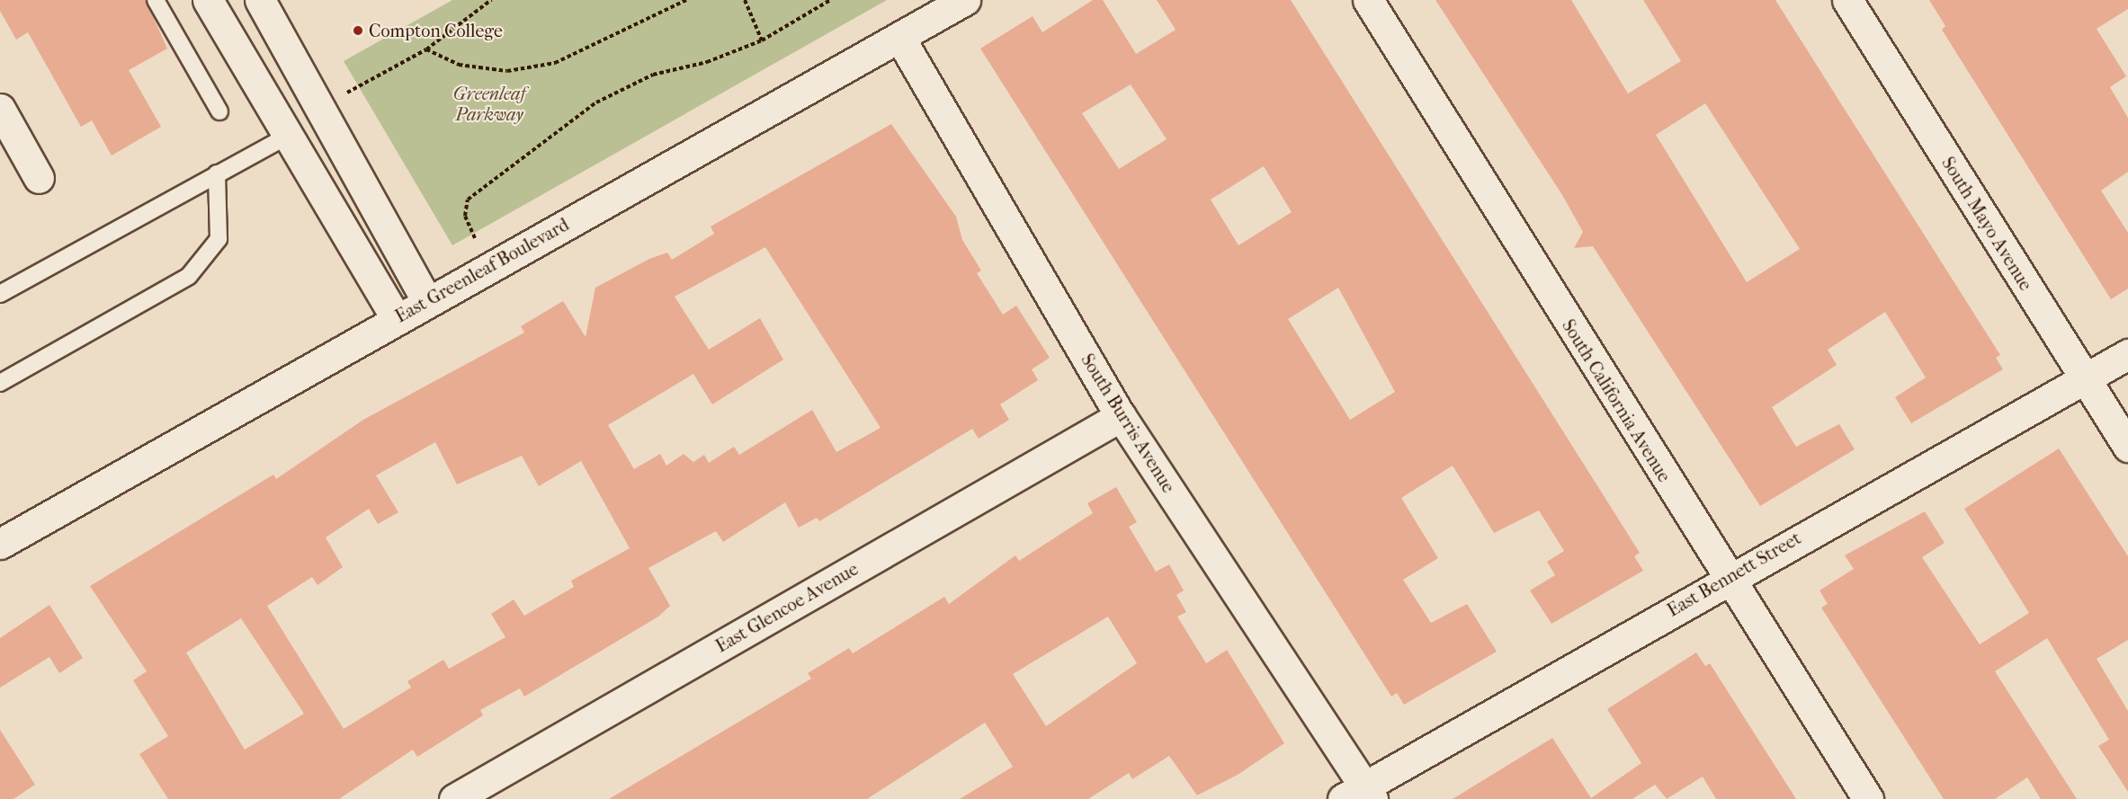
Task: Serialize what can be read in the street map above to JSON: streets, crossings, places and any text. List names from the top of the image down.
{
  "streets": {
    "street": [
      "South Mayo Avenue",
      "East Greenleaf Boulevard",
      "South California Avenue",
      "South Burris Avenue",
      "East Bennett Street",
      "East Glencoe Avenue"
    ]
  },
  "crossings": [
    ["South Mayo Avenue", "East Bennett Street"],
    ["East Greenleaf Boulevard", "South Burris Avenue"],
    ["South California Avenue", "East Bennett Street"],
    ["South Burris Avenue", "East Bennett Street"],
    ["South Burris Avenue", "East Glencoe Avenue"]
  ],
  "parks": ["Greenleaf Parkway"],
  "places": ["Compton College"]
}
